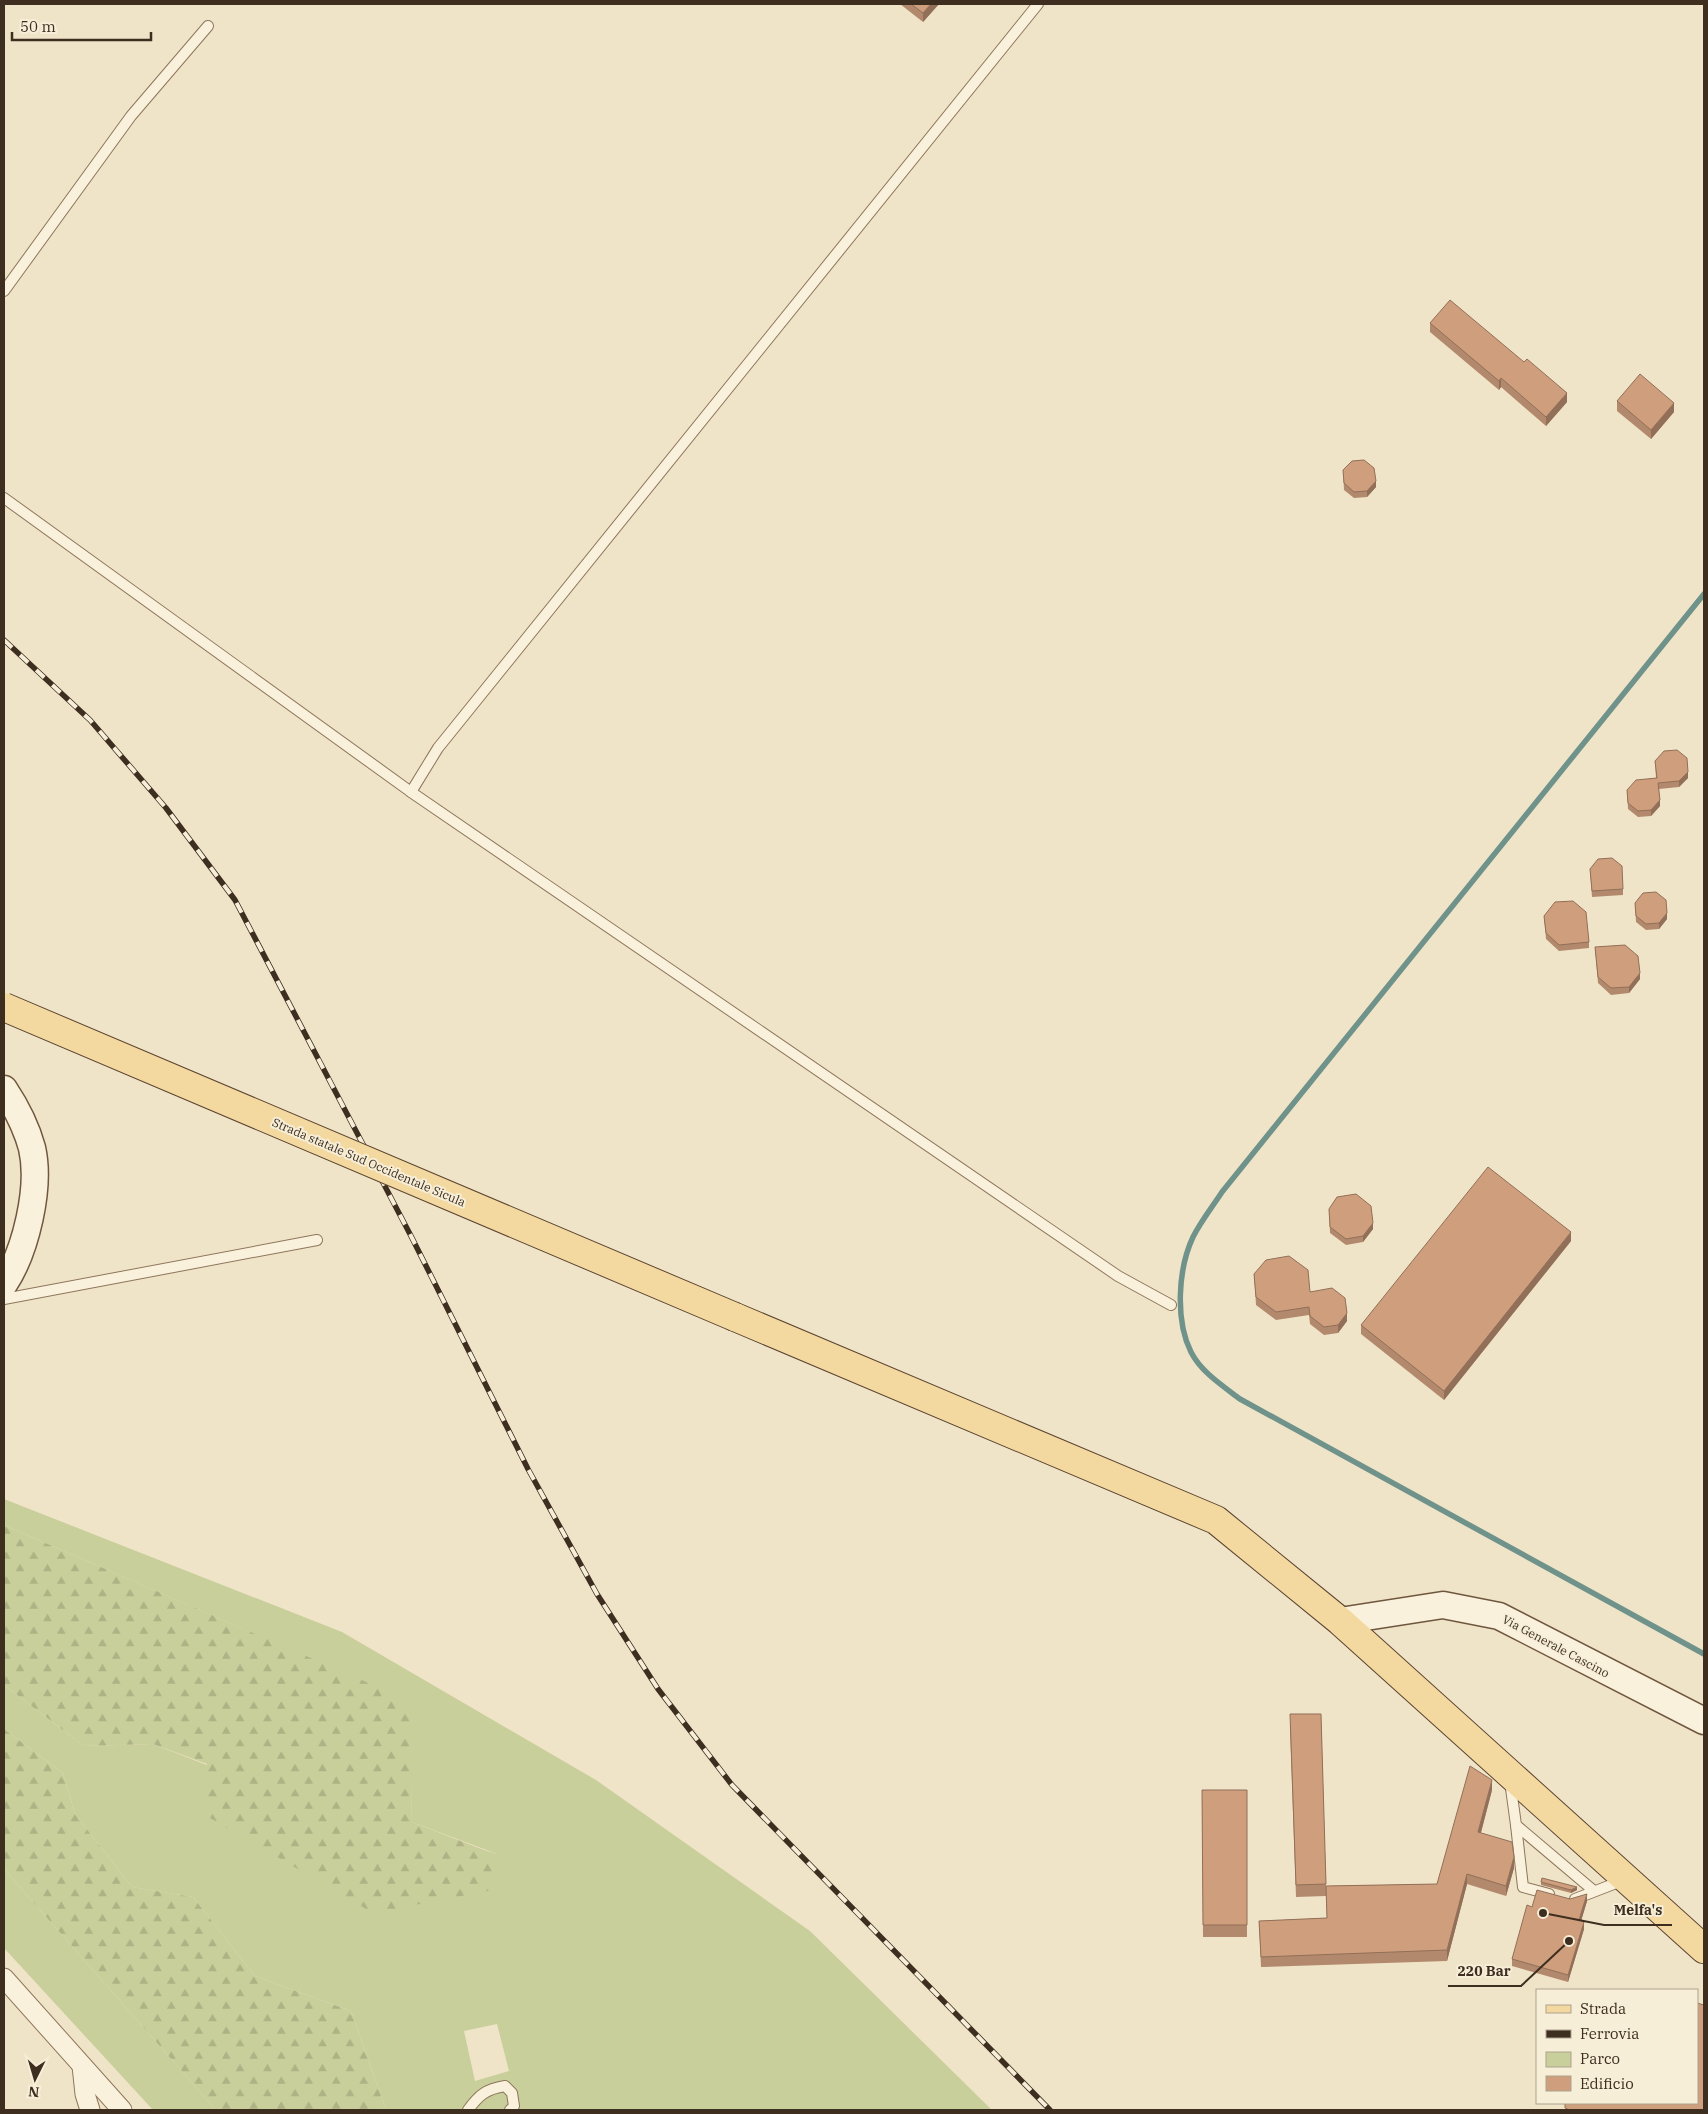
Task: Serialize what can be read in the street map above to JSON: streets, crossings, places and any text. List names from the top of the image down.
{
  "streets": {
    "main road": ["Strada statale Sud Occidentale Sicula"],
    "street": ["Via Generale Cascino"]
  },
  "crossings": [
    ["Strada statale Sud Occidentale Sicula", "Via Generale Cascino"]
  ],
  "places": ["Melfa's", "220 Bar"],
  "legend": [
    "Strada",
    "Ferrovia",
    "Parco",
    "Edificio"
  ],
  "scale_bar": "50 m",
  "north": "bottom"
}
